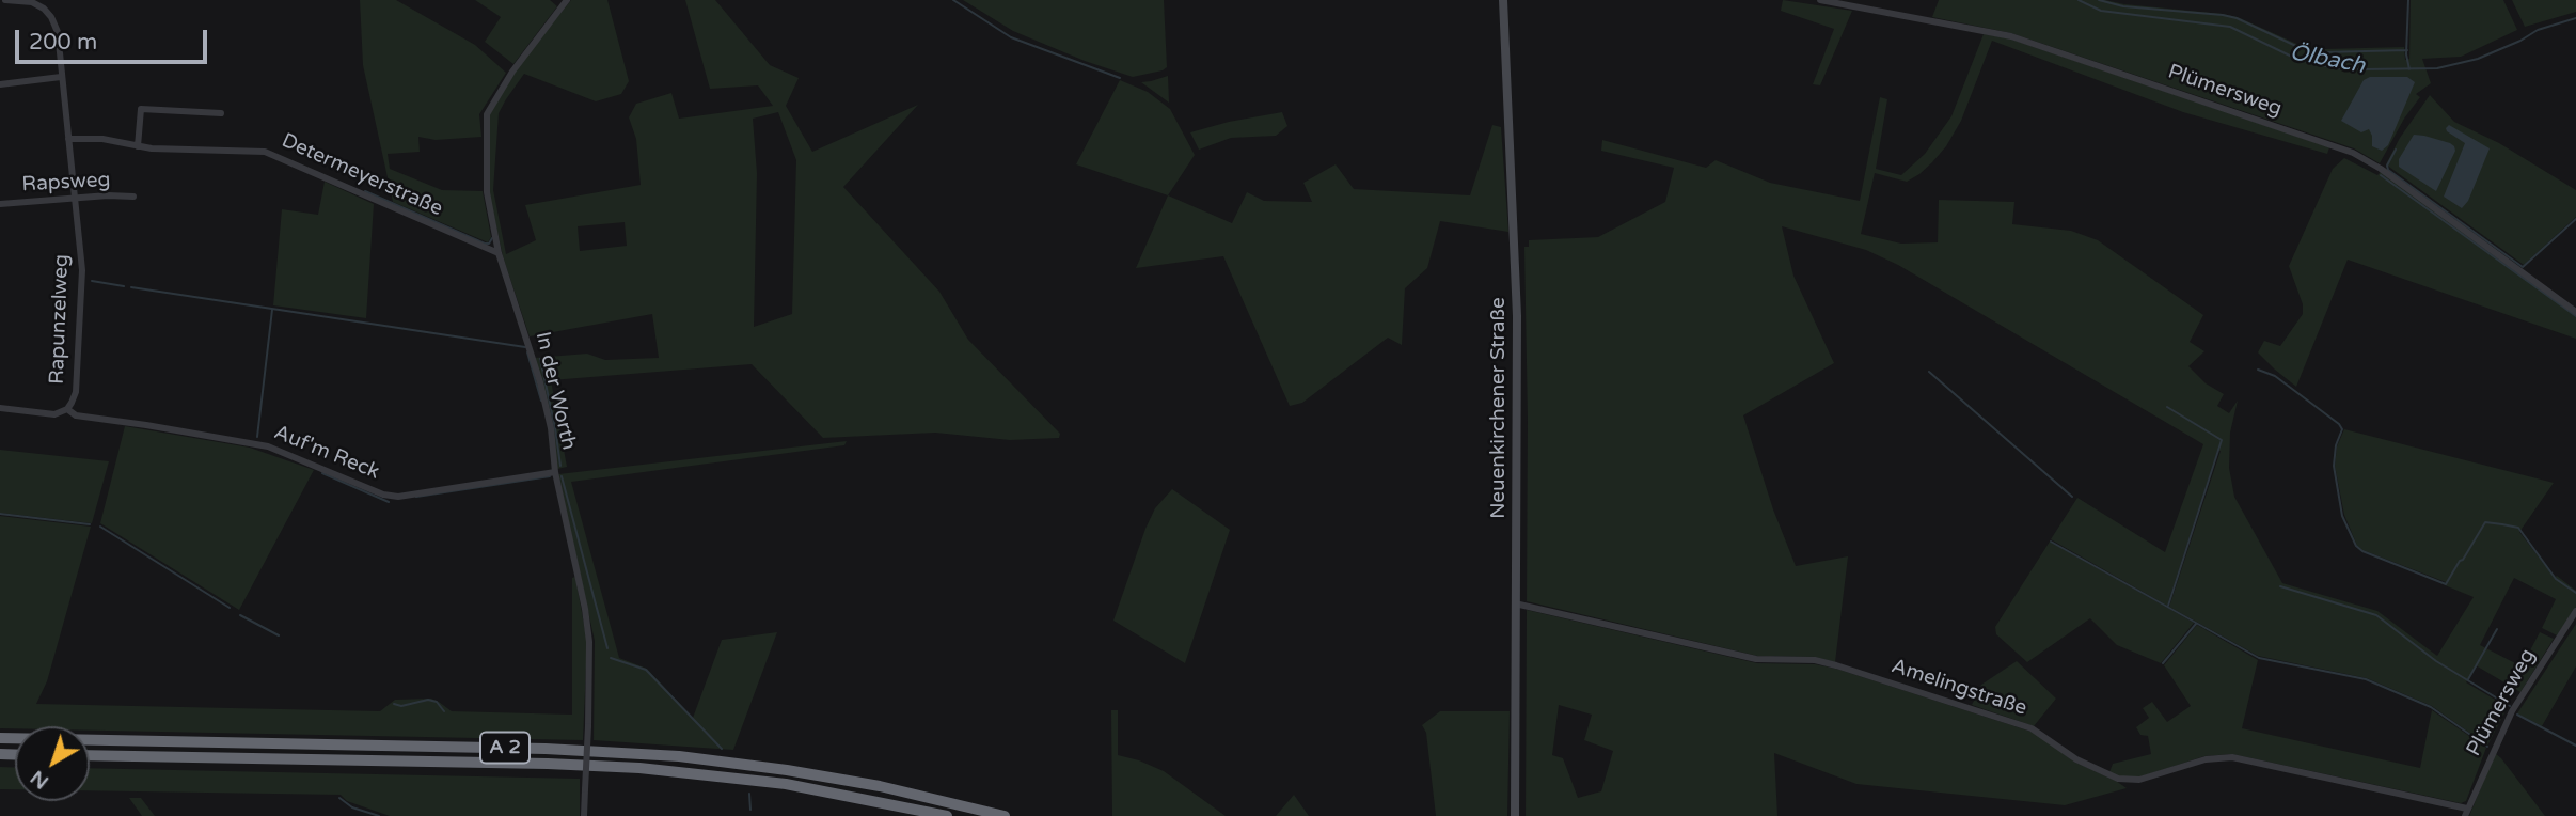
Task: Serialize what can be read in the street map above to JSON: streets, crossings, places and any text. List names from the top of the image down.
{
  "streets": {
    "highway": ["A 2"],
    "main road": ["Neuenkirchener Straße"],
    "street": [
      "Plümersweg",
      "Determeyerstraße",
      "Rapsweg",
      "Rapunzelweg",
      "In der Worth",
      "Auf'm Reck",
      "Amelingstraße"
    ]
  },
  "crossings": [
    ["Plümersweg", "Amelingstraße"],
    ["Determeyerstraße", "Rapunzelweg"],
    ["Determeyerstraße", "In der Worth"],
    ["Rapsweg", "Rapunzelweg"],
    ["Rapunzelweg", "Auf'm Reck"],
    ["In der Worth", "Auf'm Reck"],
    ["Neuenkirchener Straße", "Amelingstraße"]
  ],
  "water": ["Ölbach"],
  "scale_bar": "200 m",
  "north": "bottom left"
}
